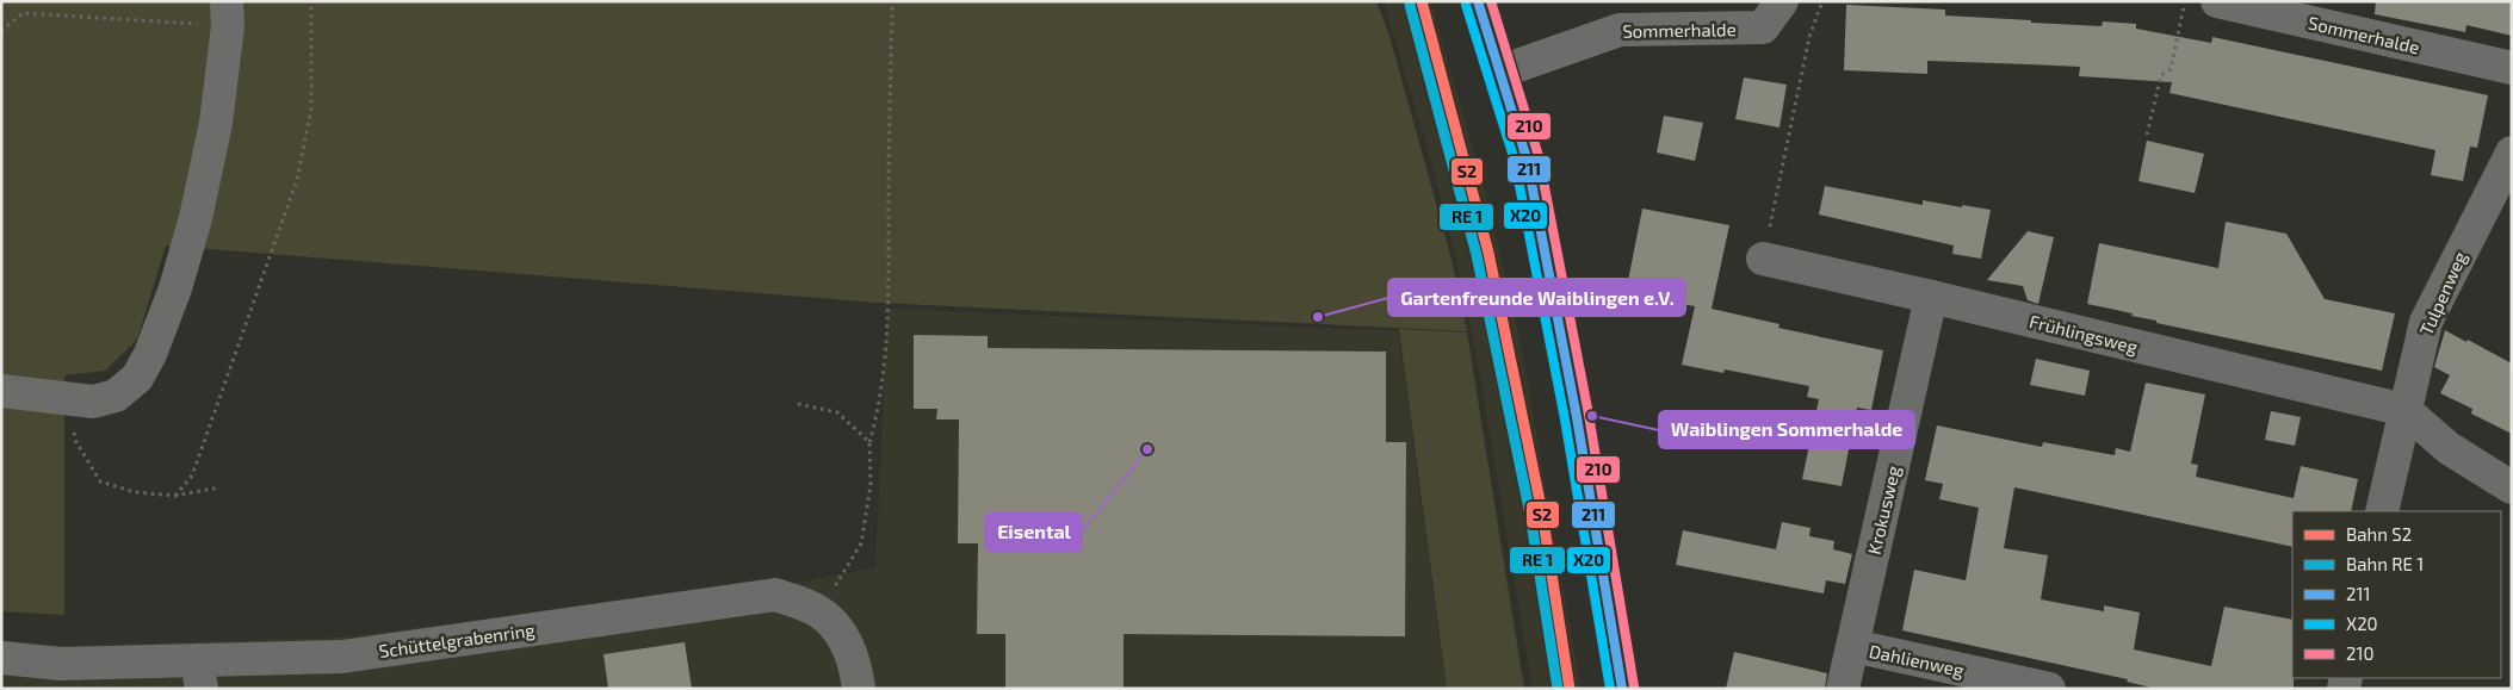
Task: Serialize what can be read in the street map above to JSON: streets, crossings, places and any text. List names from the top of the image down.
{
  "streets": {
    "street": [
      "Sommerhalde",
      "Tulpenweg",
      "Frühlingsweg",
      "Krokusweg",
      "Schüttelgrabenring",
      "Dahlienweg"
    ]
  },
  "crossings": [
    ["Tulpenweg", "Frühlingsweg"],
    ["Frühlingsweg", "Krokusweg"],
    ["Krokusweg", "Dahlienweg"]
  ],
  "places": ["Gartenfreunde Waiblingen e.V.", "Waiblingen Sommerhalde", "Eisental"],
  "lines": [
    "rail line S2",
    "transit line 211",
    "transit line 210",
    "transit line X20"
  ],
  "legend": [
    "Bahn S2",
    "Bahn RE 1",
    "211",
    "X20",
    "210"
  ]
}
